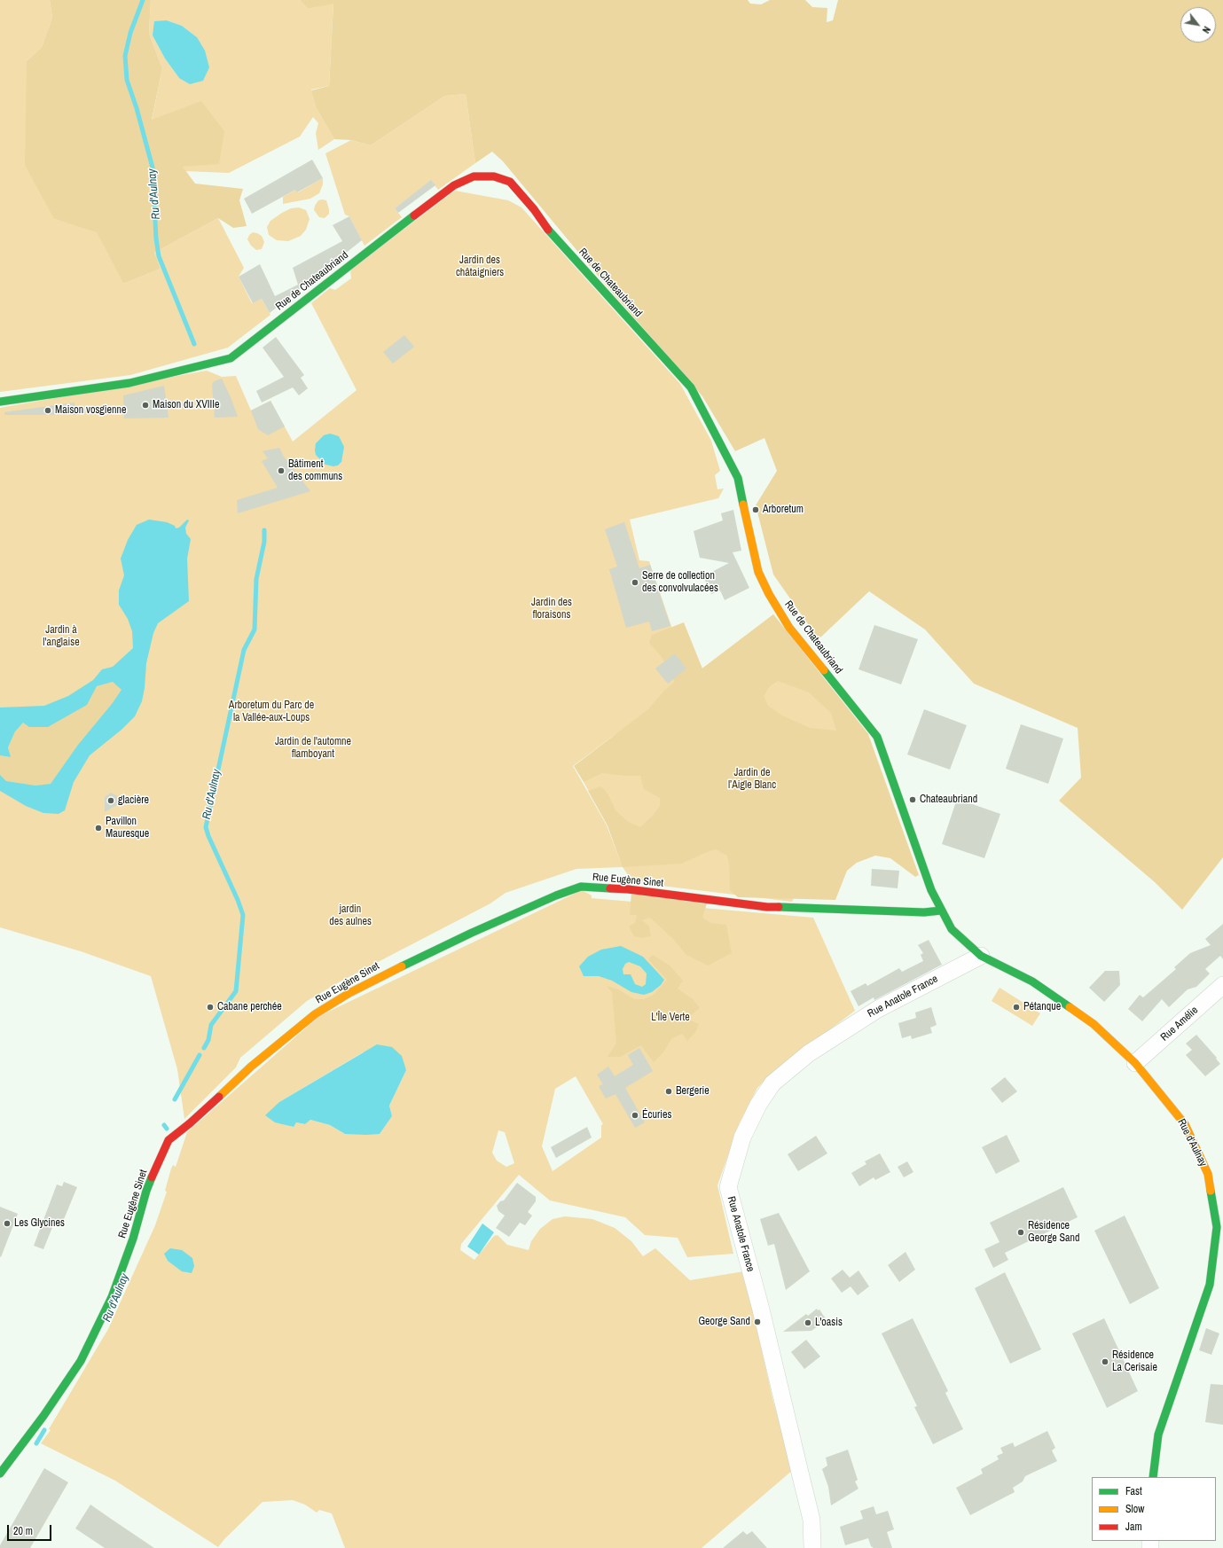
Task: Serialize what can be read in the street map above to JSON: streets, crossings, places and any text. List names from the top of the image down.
{
  "streets": {
    "street": [
      "Rue de Chateaubriand",
      "Rue Eugène Sinet",
      "Rue Anatole France",
      "Rue Amélie",
      "Rue d'Aulnay"
    ]
  },
  "crossings": [
    ["Rue de Chateaubriand", "Rue Eugène Sinet"],
    ["Rue de Chateaubriand", "Rue d'Aulnay"],
    ["Rue Eugène Sinet", "Rue d'Aulnay"],
    ["Rue Anatole France", "Rue d'Aulnay"],
    ["Rue Amélie", "Rue d'Aulnay"]
  ],
  "water": ["Ru d'Aulnay"],
  "parks": [
    "Jardin des châtaigniers",
    "Jardin des floraisons",
    "Jardin à l'anglaise",
    "Arboretum du Parc de la Vallée-aux-Loups",
    "Jardin de l'automne flamboyant",
    "Jardin de l’Aigle Blanc",
    "jardin des aulnes",
    "L'Île Verte"
  ],
  "places": [
    "Maison du XVIIIe",
    "Maison vosgienne",
    "Bâtiment des communs",
    "Arboretum",
    "Serre de collection des convolvulacées",
    "Chateaubriand",
    "glacière",
    "Pavillon Mauresque",
    "Cabane perchée",
    "Pétanque",
    "Bergerie",
    "Écuries",
    "Les Glycines",
    "Résidence George Sand",
    "George Sand",
    "L'oasis",
    "Résidence La Cerisaie"
  ],
  "legend": ["Fast", "Slow", "Jam"],
  "scale_bar": "20 m",
  "north": "bottom right"
}
